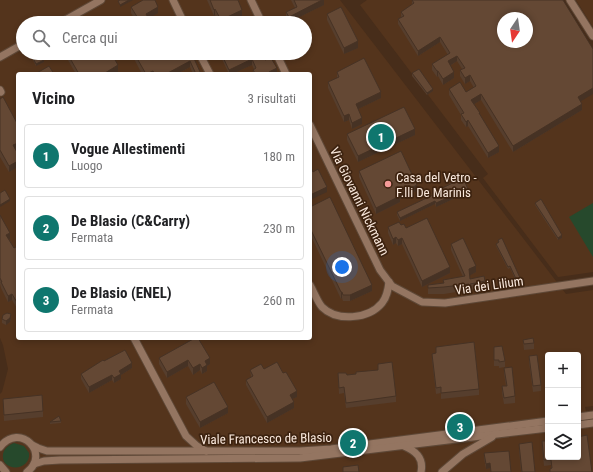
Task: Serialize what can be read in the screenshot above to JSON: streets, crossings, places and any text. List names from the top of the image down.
{
  "streets": {
    "street": ["Via Giovanni Nickmann", "Via dei Lilium", "Viale Francesco de Blasio"]
  },
  "crossings": [
    ["Via Giovanni Nickmann", "Via dei Lilium"]
  ],
  "places": ["Casa del Vetro - F.lli De Marinis"],
  "north": "bottom",
  "page": {
    "search": "Cerca qui",
    "heading": ["Vicino", "3 risultati"],
    "pins": ["1", "3", "2"],
    "list": [
      {
        "mark": "1",
        "name": "Vogue Allestimenti",
        "note": "Luogo",
        "value": "180 m"
      },
      {
        "mark": "2",
        "name": "De Blasio (C&Carry)",
        "note": "Fermata",
        "value": "230 m"
      },
      {
        "mark": "3",
        "name": "De Blasio (ENEL)",
        "note": "Fermata",
        "value": "260 m"
      }
    ],
    "map_buttons": ["+", "−"]
  }
}
